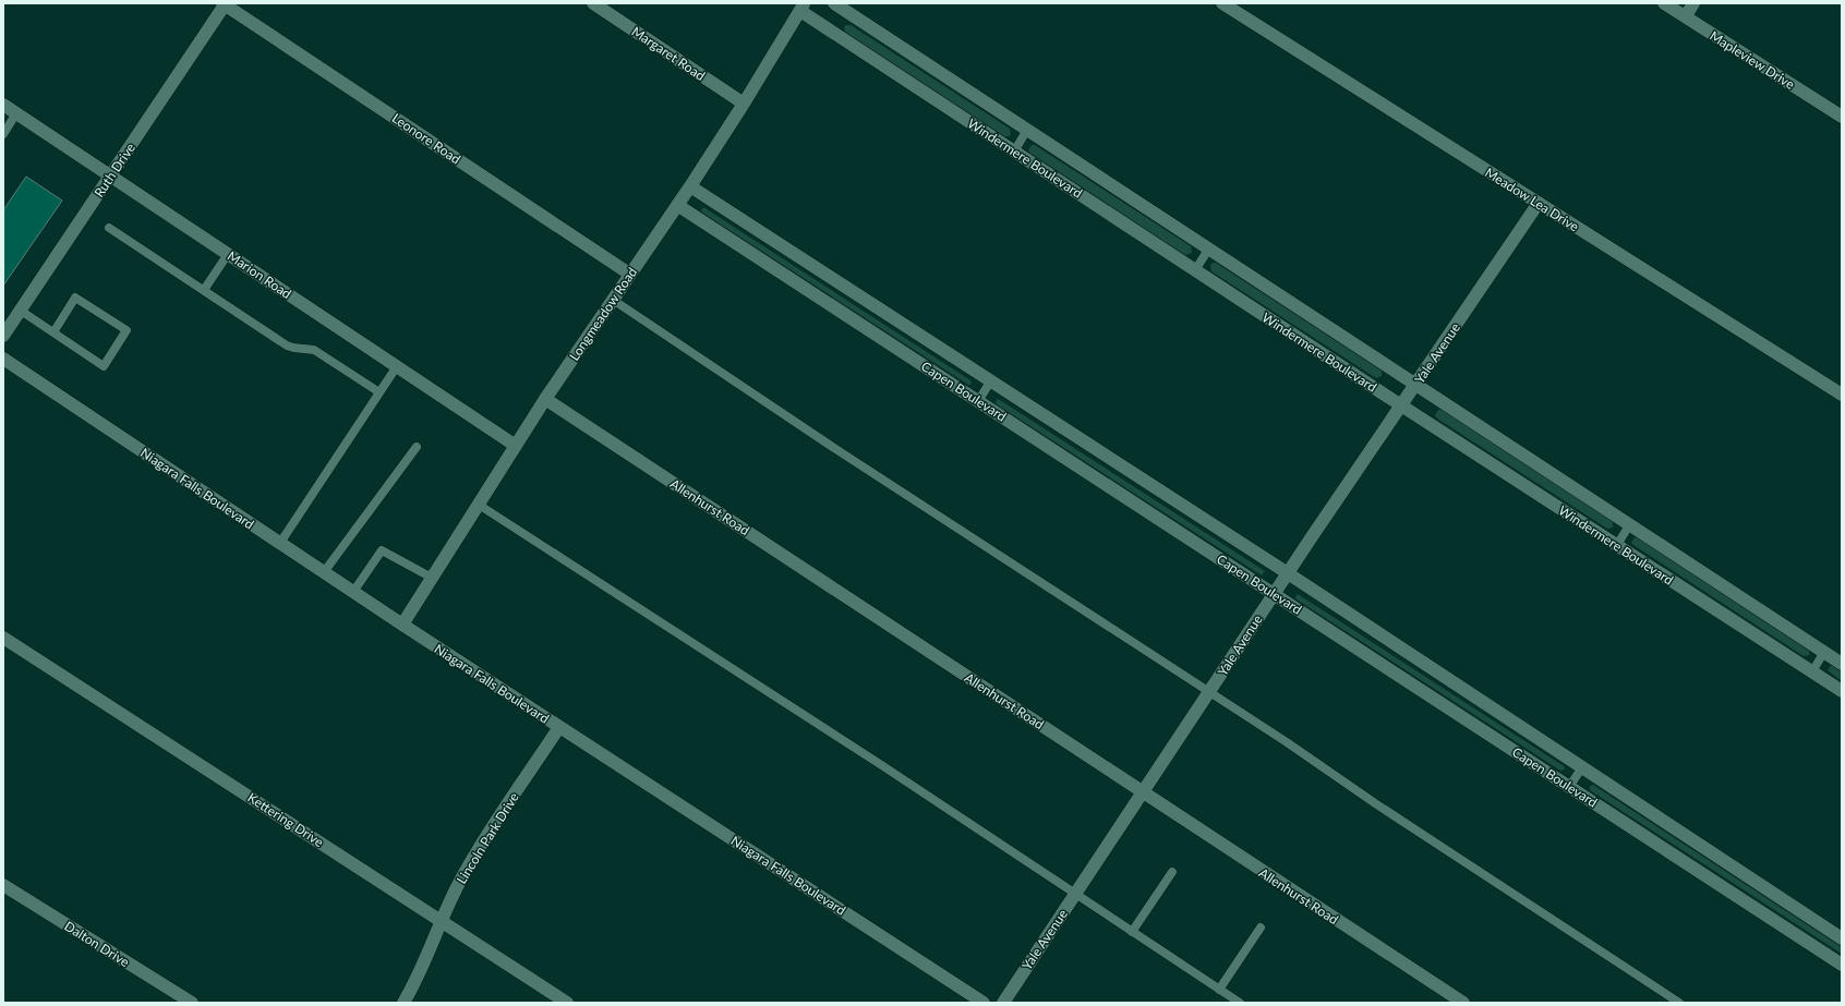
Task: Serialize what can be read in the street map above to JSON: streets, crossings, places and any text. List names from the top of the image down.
{
  "streets": {
    "street": [
      "Margaret Road",
      "Mapleview Drive",
      "Leonore Road",
      "Windermere Boulevard",
      "Ruth Drive",
      "Meadow Lea Drive",
      "Marion Road",
      "Longmeadow Road",
      "Yale Avenue",
      "Capen Boulevard",
      "Niagara Falls Boulevard",
      "Allenhurst Road",
      "Kettering Drive",
      "Lincoln Park Drive",
      "Dalton Drive"
    ]
  },
  "crossings": [
    ["Margaret Road", "Longmeadow Road"],
    ["Leonore Road", "Ruth Drive"],
    ["Leonore Road", "Longmeadow Road"],
    ["Windermere Boulevard", "Longmeadow Road"],
    ["Windermere Boulevard", "Yale Avenue"],
    ["Ruth Drive", "Marion Road"],
    ["Meadow Lea Drive", "Yale Avenue"],
    ["Marion Road", "Longmeadow Road"],
    ["Longmeadow Road", "Capen Boulevard"],
    ["Longmeadow Road", "Niagara Falls Boulevard"],
    ["Longmeadow Road", "Allenhurst Road"],
    ["Yale Avenue", "Capen Boulevard"],
    ["Yale Avenue", "Allenhurst Road"],
    ["Niagara Falls Boulevard", "Lincoln Park Drive"],
    ["Kettering Drive", "Lincoln Park Drive"]
  ]
}
